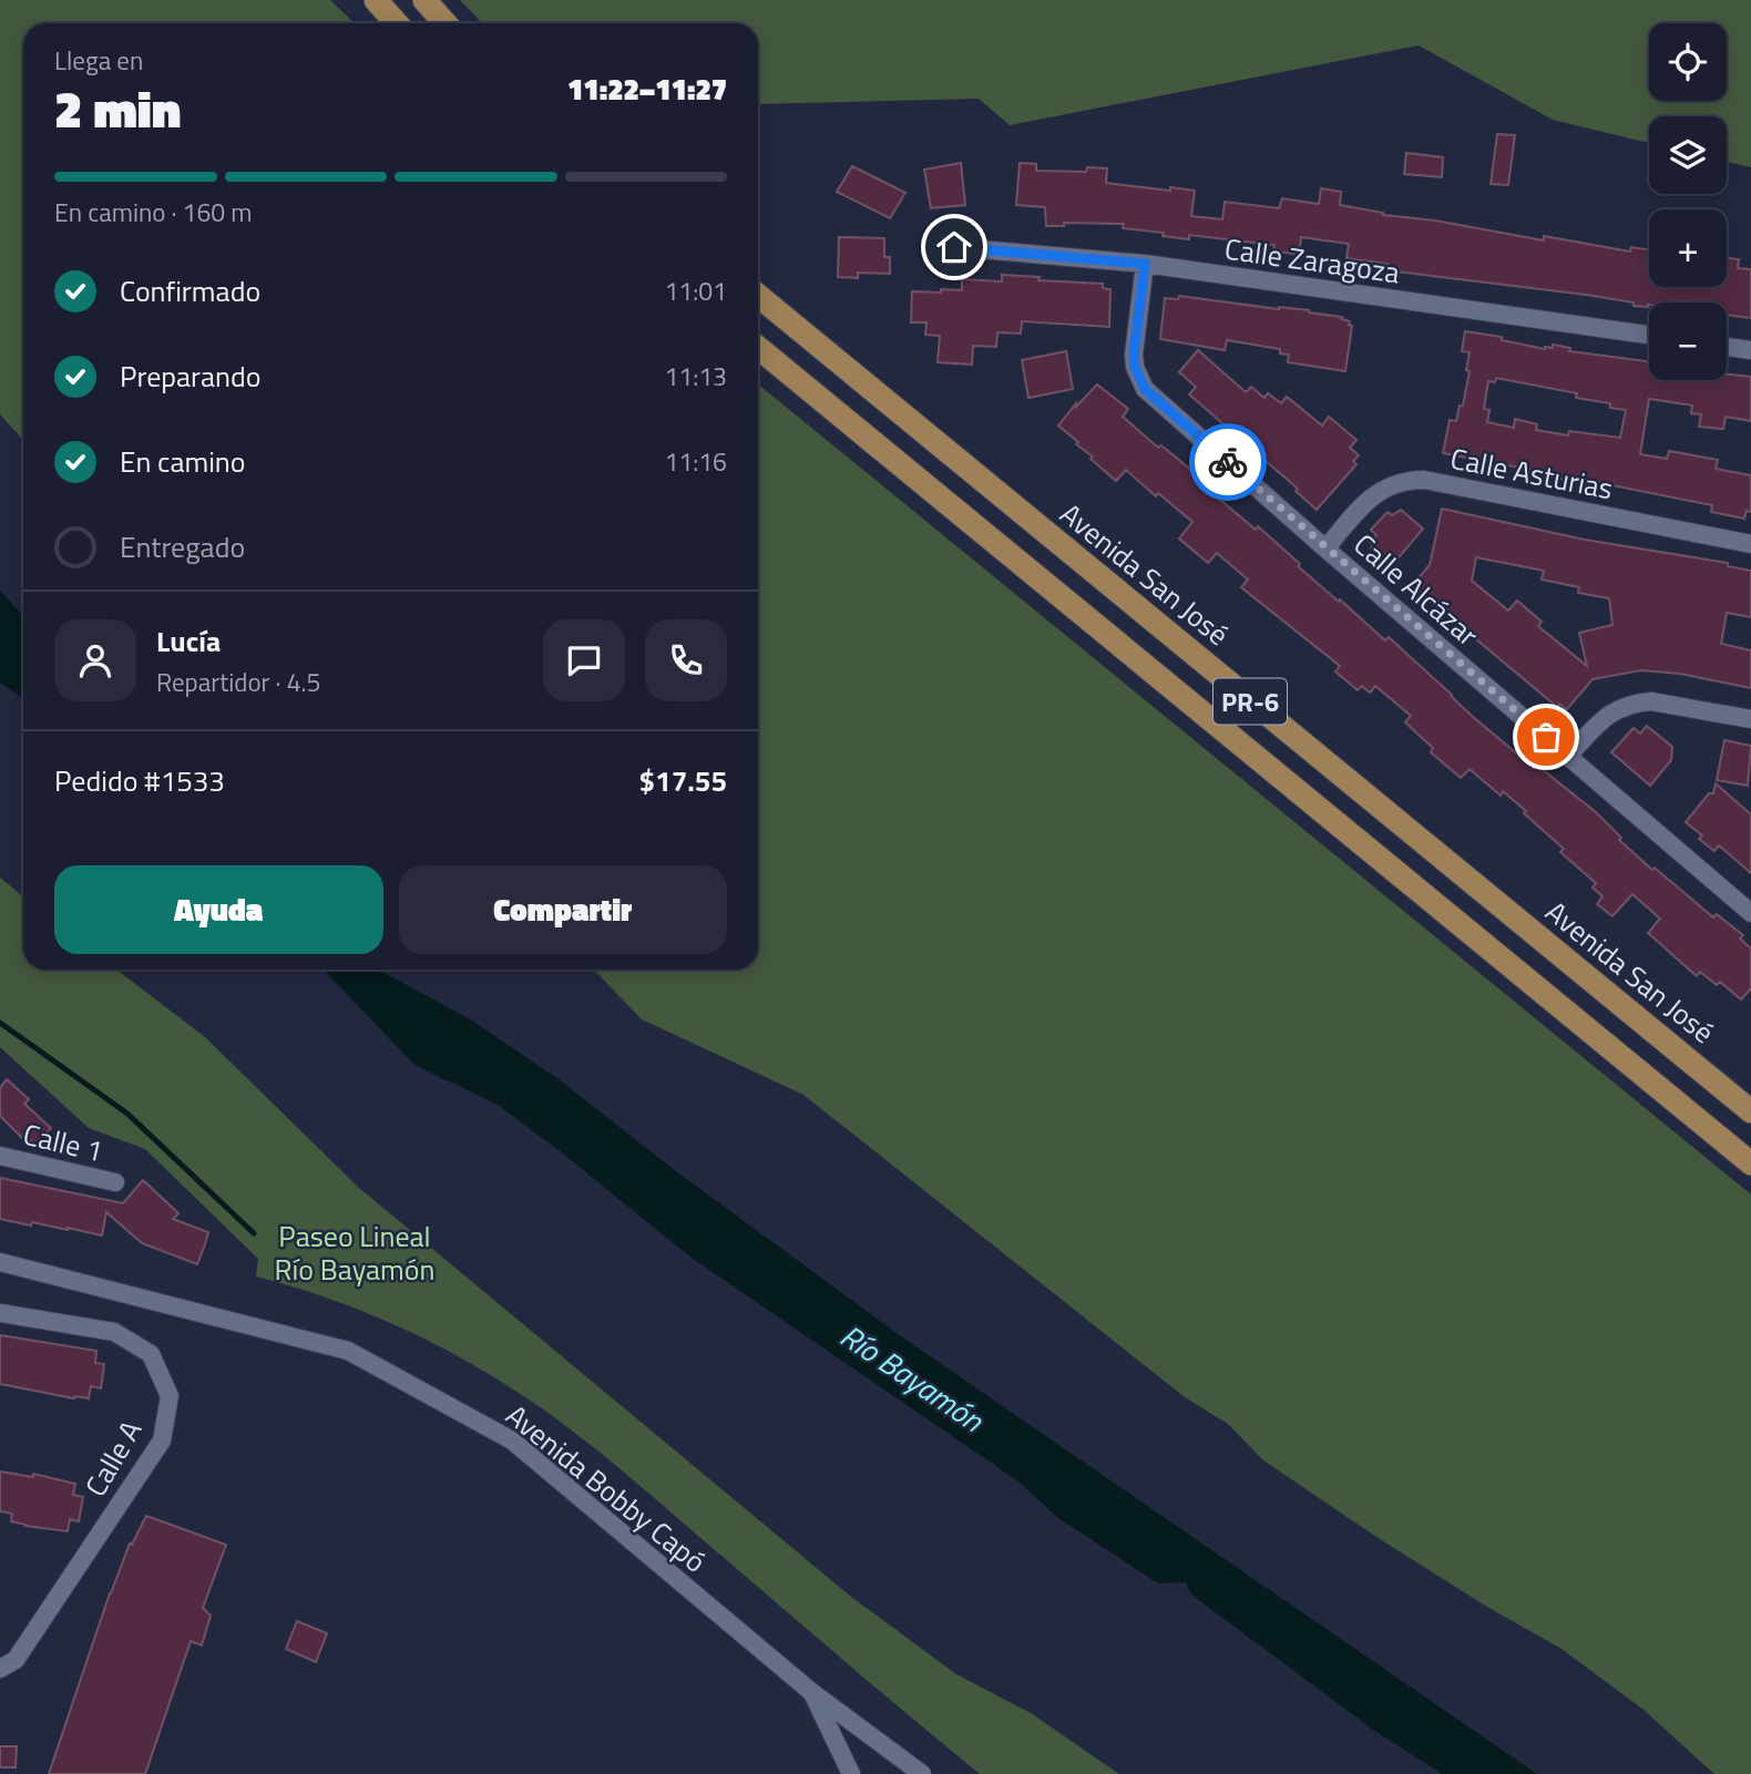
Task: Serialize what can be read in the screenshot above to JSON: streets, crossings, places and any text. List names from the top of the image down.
{
  "streets": {
    "main road": ["Avenida San José", "PR-6"],
    "street": [
      "Calle Zaragoza",
      "Calle Asturias",
      "Calle Alcázar",
      "Calle 1",
      "Calle A",
      "Avenida Bobby Capó"
    ]
  },
  "crossings": [
    ["Calle Zaragoza", "Calle Alcázar"],
    ["Calle Asturias", "Calle Alcázar"]
  ],
  "water": ["Río Bayamón"],
  "parks": ["Paseo Lineal Río Bayamón"],
  "page": {
    "map_buttons": ["+", "−"],
    "heading": ["2 min", "Llega en", "11:22–11:27"],
    "panel": [
      "Lucía",
      "Repartidor · 4.5",
      "Pedido #1533",
      "$17.55"
    ],
    "bar": "En camino · 160 m",
    "list": [
      ["Confirmado", "11:01"],
      ["Preparando", "11:13"],
      ["En camino", "11:16"],
      "Entregado"
    ],
    "buttons": ["Ayuda", "Compartir"]
  }
}
